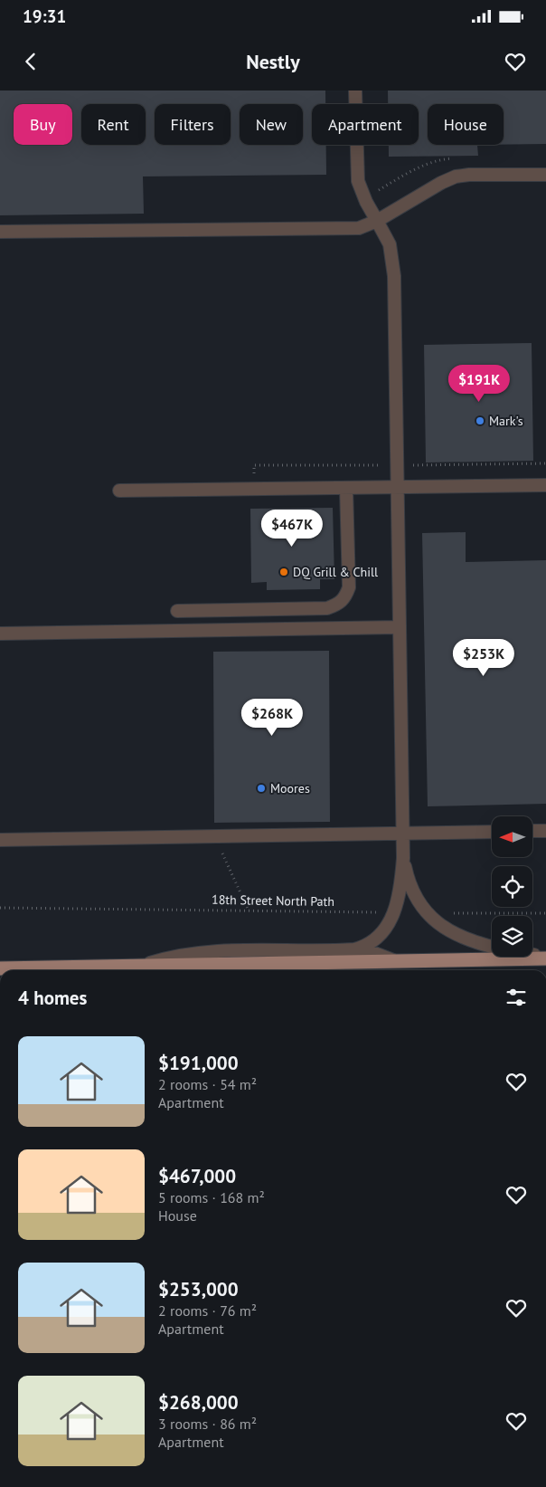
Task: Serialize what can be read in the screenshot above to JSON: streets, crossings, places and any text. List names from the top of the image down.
{
  "streets": {
    "path": ["18th Street North Path"]
  },
  "places": ["Mark's", "DQ Grill & Chill", "Moores"],
  "north": "left",
  "page": {
    "status": "19:31",
    "header": "Nestly",
    "chip": [
      "Buy",
      "Rent",
      "Filters",
      "New",
      "Apartment",
      "House"
    ],
    "price": [
      "$191K",
      "$467K",
      "$253K",
      "$268K"
    ],
    "heading": "4 homes",
    "list": [
      {
        "name": "$191,000",
        "note": "2 rooms · 54 m² · Apartment"
      },
      {
        "name": "$467,000",
        "note": "5 rooms · 168 m² · House"
      },
      {
        "name": "$253,000",
        "note": "2 rooms · 76 m² · Apartment"
      },
      {
        "name": "$268,000",
        "note": "3 rooms · 86 m² · Apartment"
      }
    ]
  }
}
